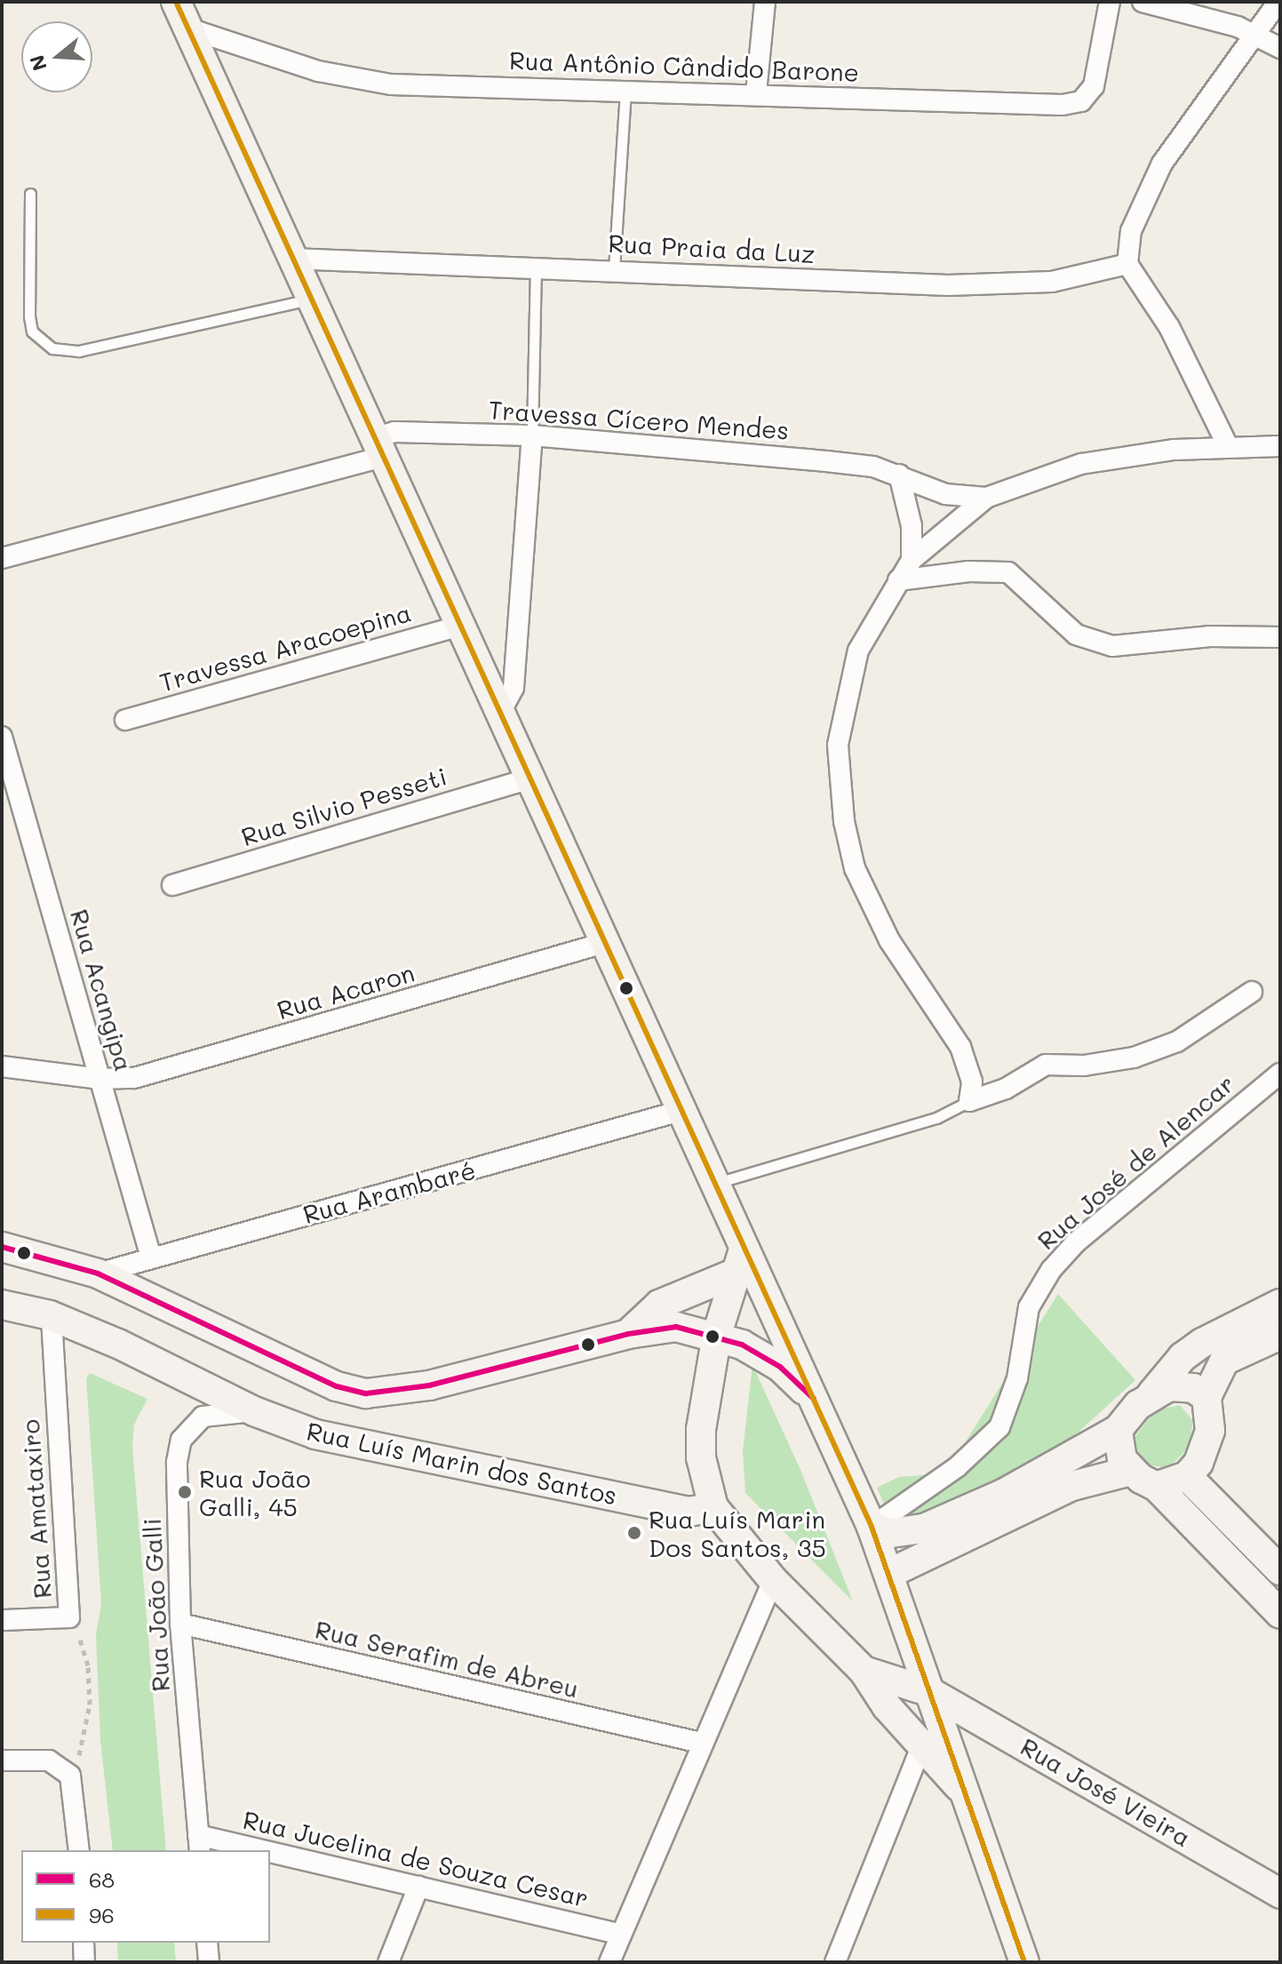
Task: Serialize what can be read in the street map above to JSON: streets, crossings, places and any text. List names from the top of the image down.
{
  "streets": {
    "main road": ["Rua Luís Marin dos Santos", "Rua José Vieira"],
    "street": [
      "Rua Antônio Cândido Barone",
      "Rua Praia da Luz",
      "Travessa Cícero Mendes",
      "Travessa Aracoepina",
      "Rua Silvio Pesseti",
      "Rua Acangipa",
      "Rua Acaron",
      "Rua José de Alencar",
      "Rua Arambaré",
      "Rua Amataxiro",
      "Rua João Galli",
      "Rua Serafim de Abreu",
      "Rua Jucelina de Souza Cesar"
    ]
  },
  "crossings": [
    ["Rua Acangipa", "Rua Acaron"],
    ["Rua Acangipa", "Rua Arambaré"],
    ["Rua Luís Marin dos Santos", "Rua João Galli"],
    ["Rua João Galli", "Rua Serafim de Abreu"],
    ["Rua João Galli", "Rua Jucelina de Souza Cesar"]
  ],
  "places": ["Rua João Galli, 45", "Rua Luís Marin Dos Santos, 35"],
  "lines": ["transit line 96", "transit line 68"],
  "legend": ["68", "96"],
  "north": "left"
}
